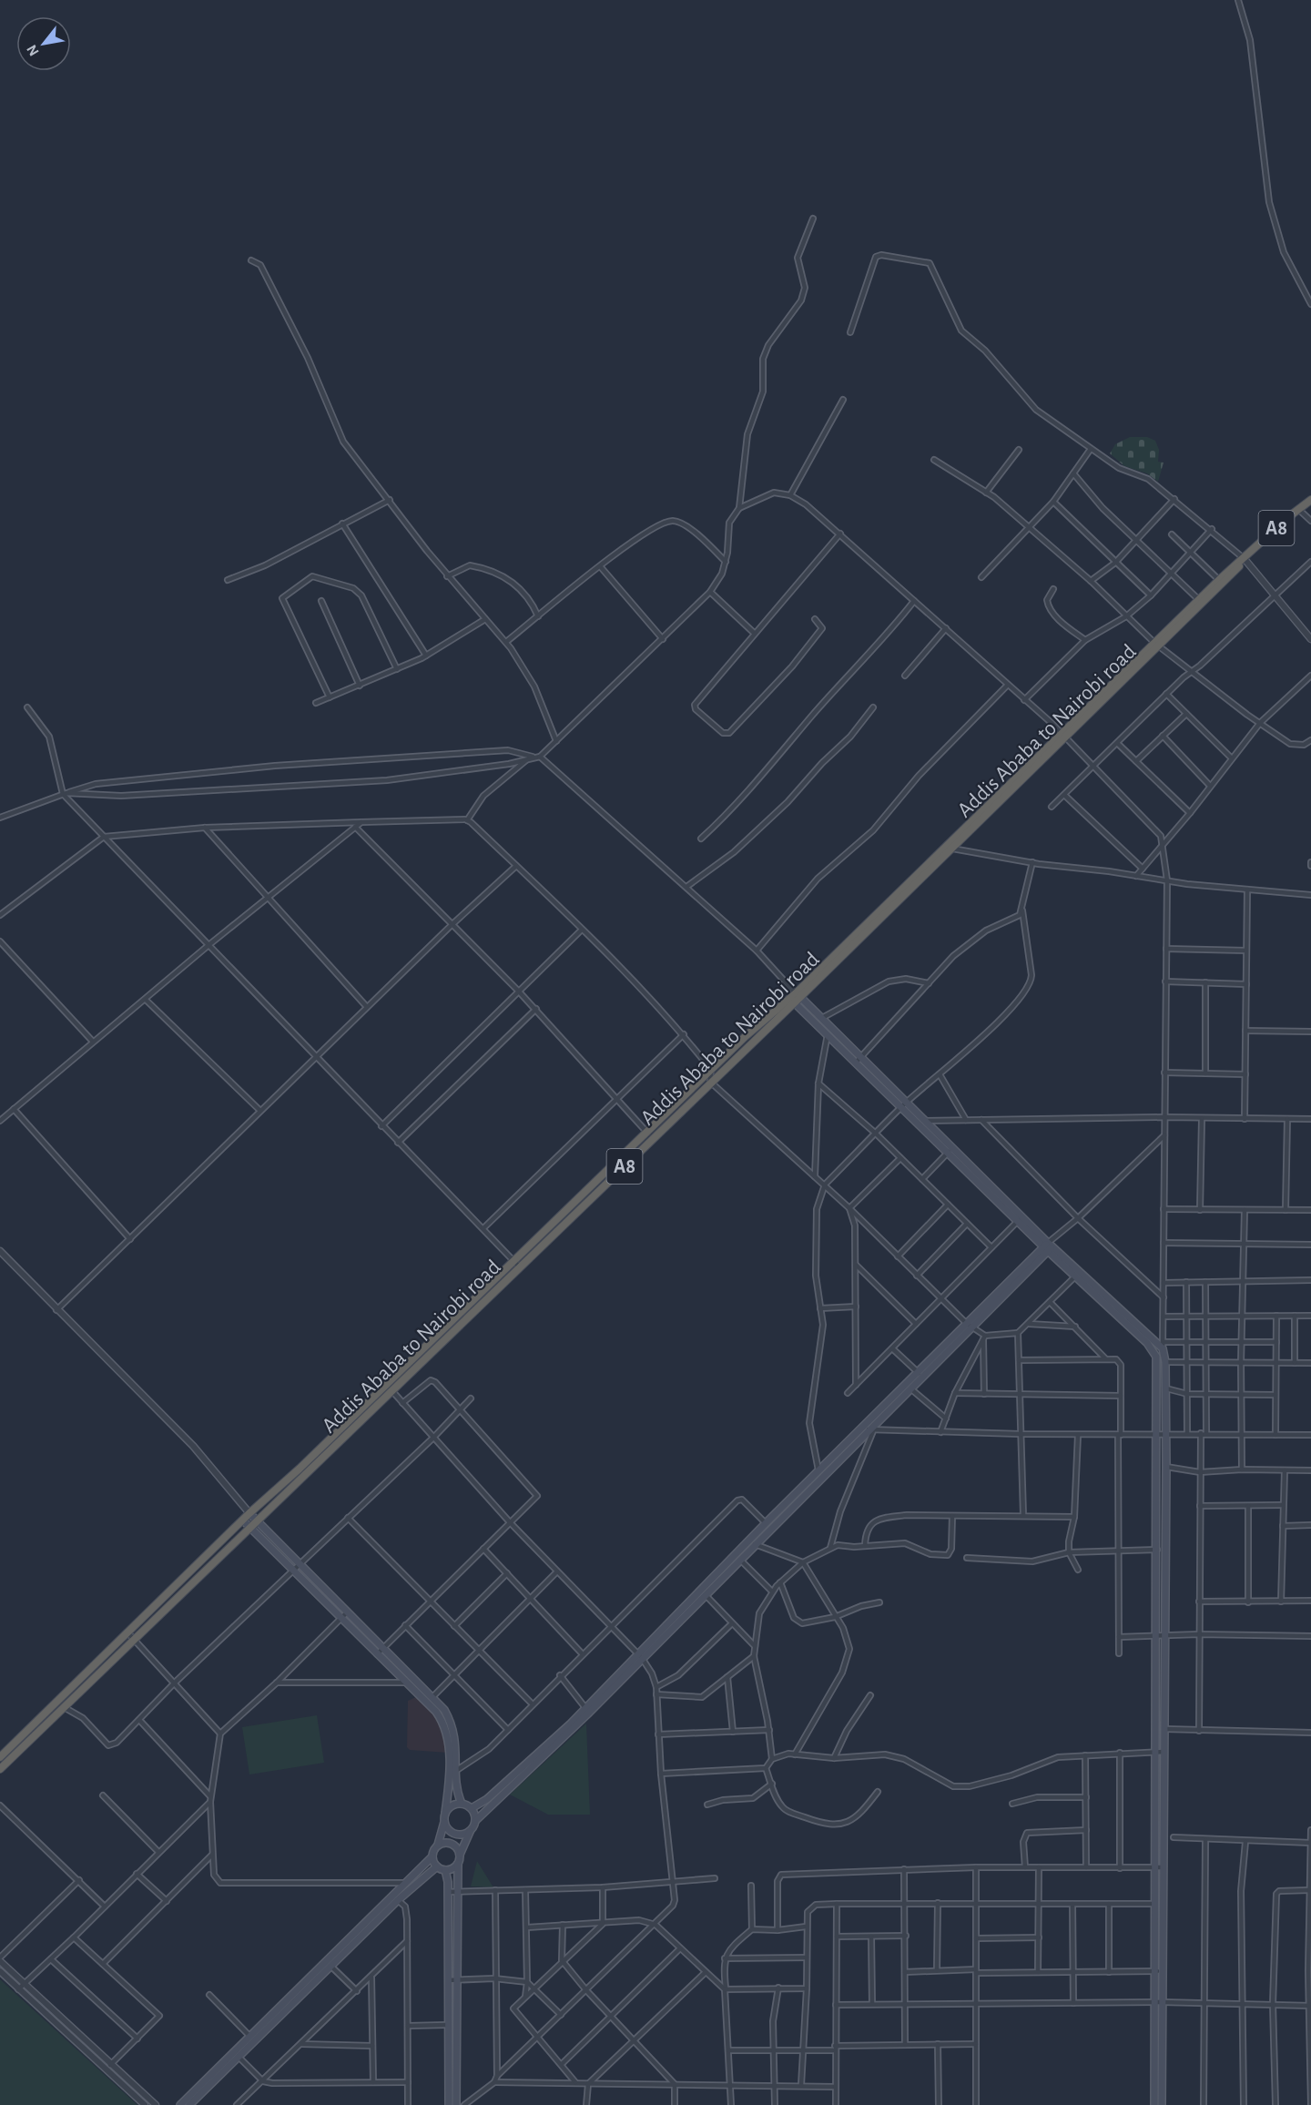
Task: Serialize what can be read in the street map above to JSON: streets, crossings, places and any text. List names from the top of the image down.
{
  "streets": {
    "highway": ["A8", "Addis Ababa to Nairobi road"]
  },
  "north": "bottom left"
}
